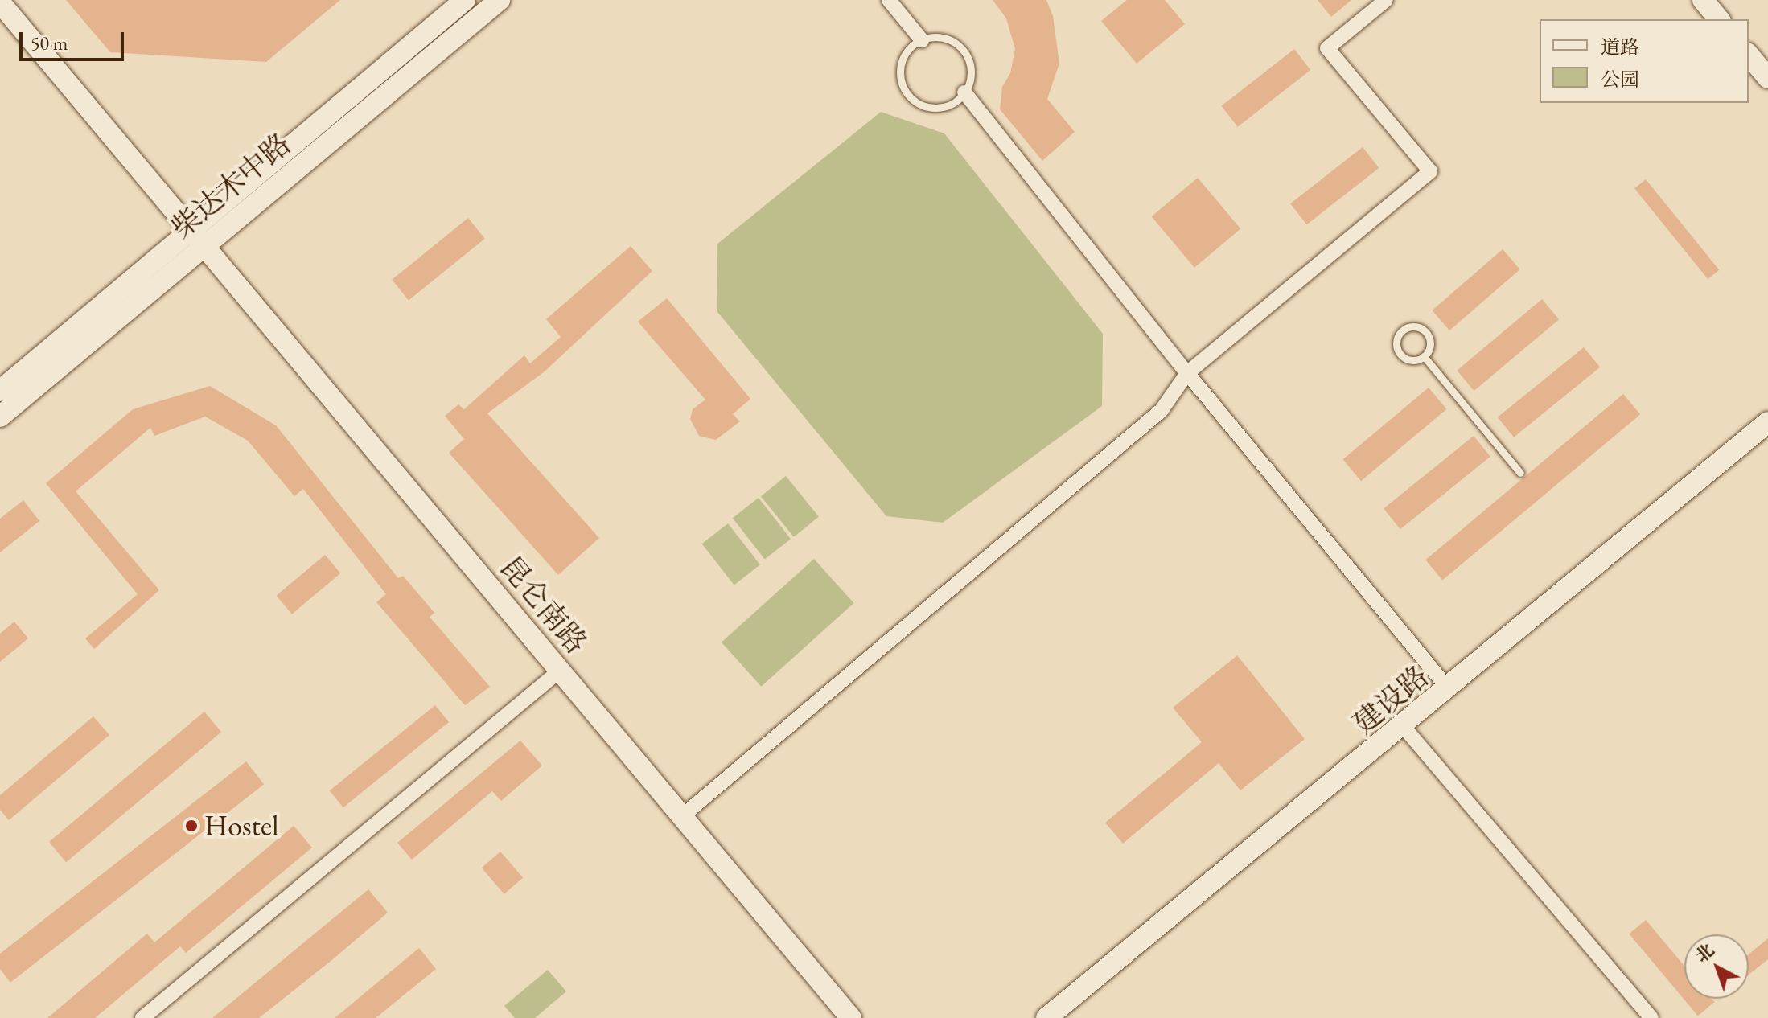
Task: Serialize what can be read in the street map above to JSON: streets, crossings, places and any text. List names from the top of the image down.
{
  "streets": {
    "main road": ["柴达木中路", "昆仑南路", "建设路"]
  },
  "crossings": [
    ["柴达木中路", "昆仑南路"]
  ],
  "places": ["Hostel"],
  "legend": ["道路", "公园"],
  "scale_bar": "50 m",
  "north": "top left"
}
